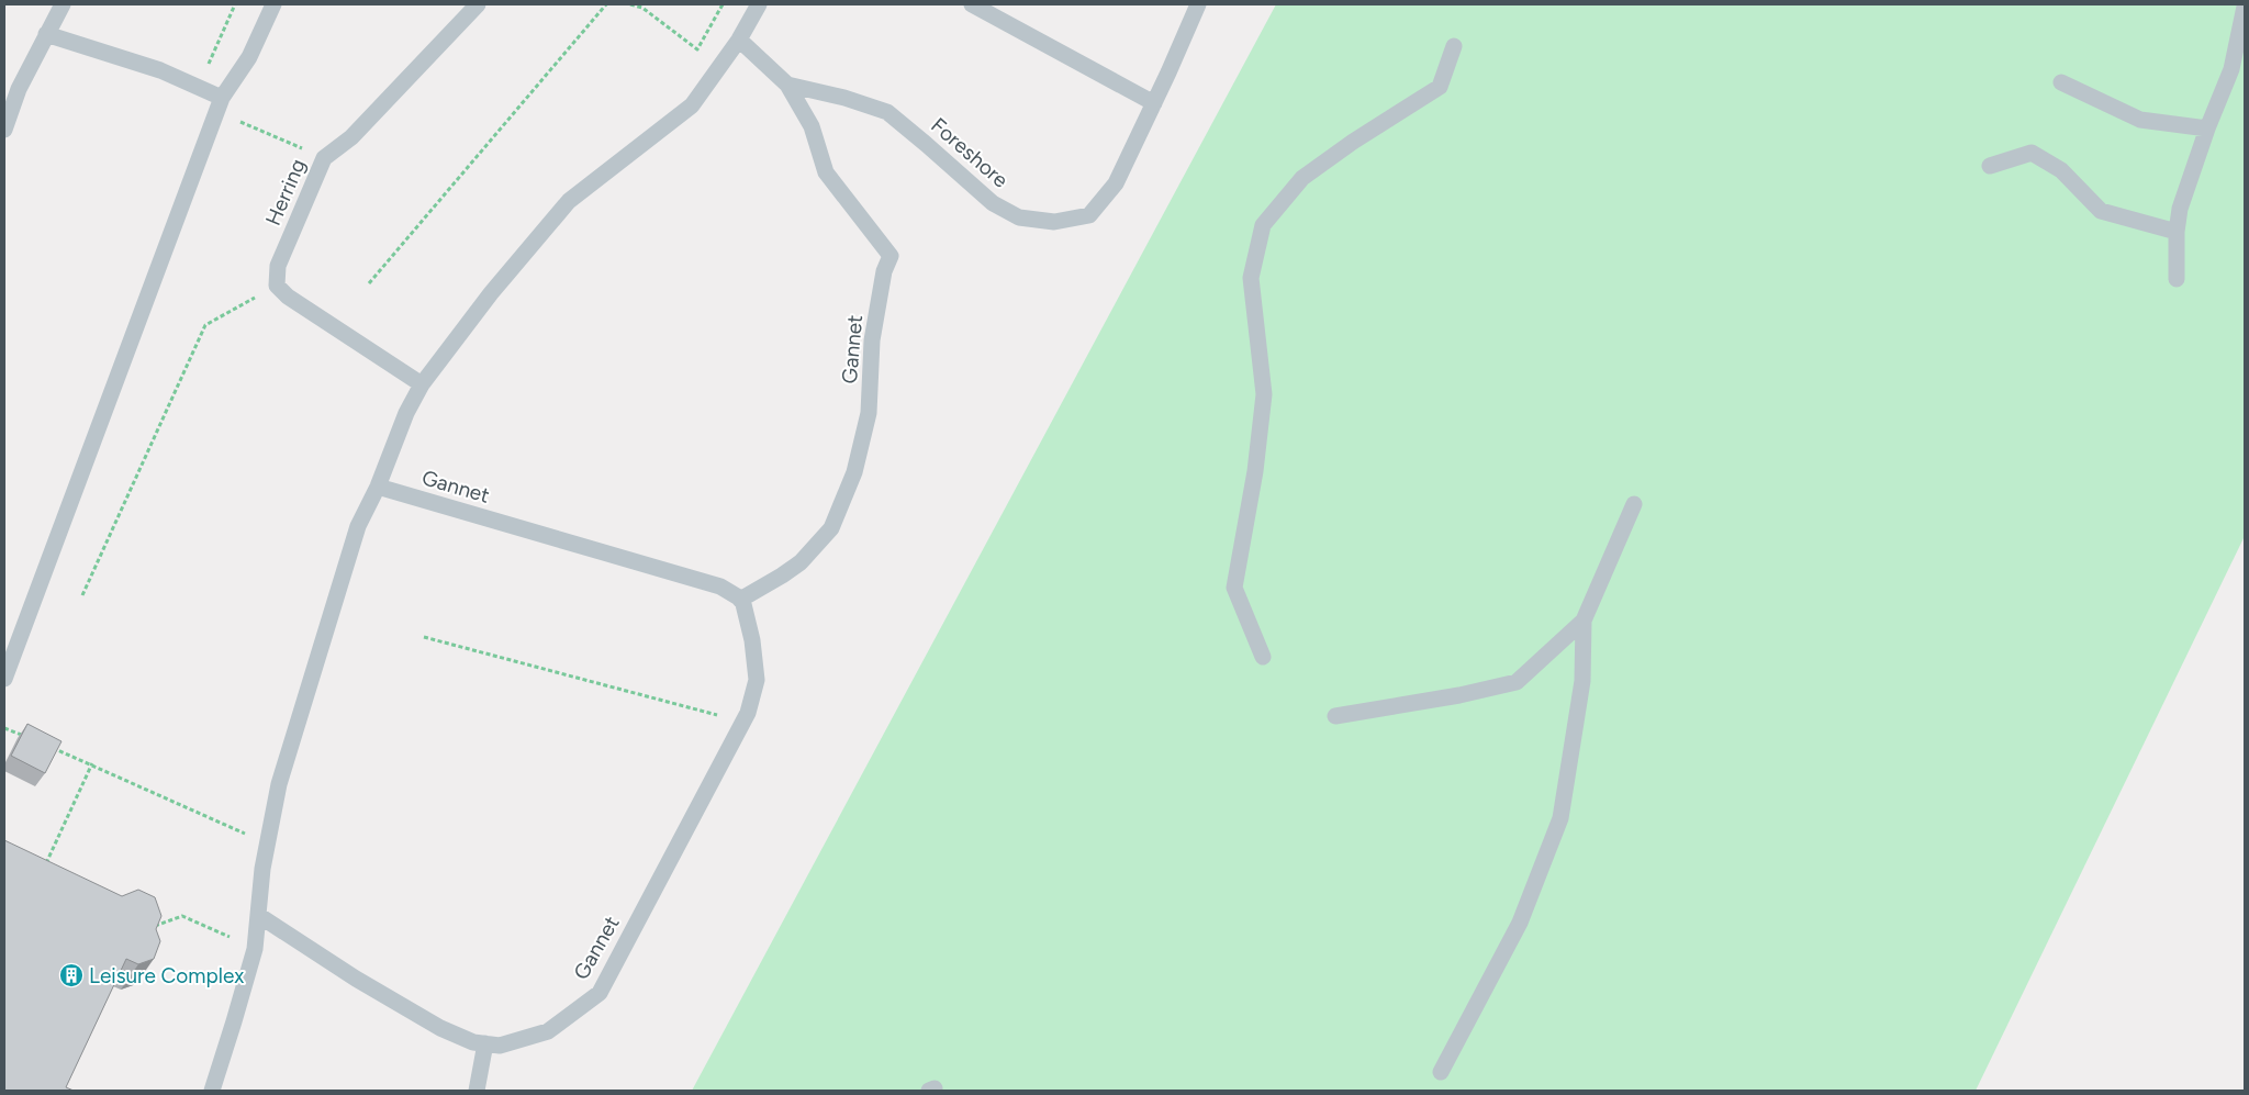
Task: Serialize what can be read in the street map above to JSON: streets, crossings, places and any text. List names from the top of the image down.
{
  "streets": {
    "lane": ["Foreshore", "Herring", "Gannet"]
  },
  "crossings": [
    ["Foreshore", "Gannet"]
  ],
  "places": {
    "building": ["Leisure Complex"]
  }
}
